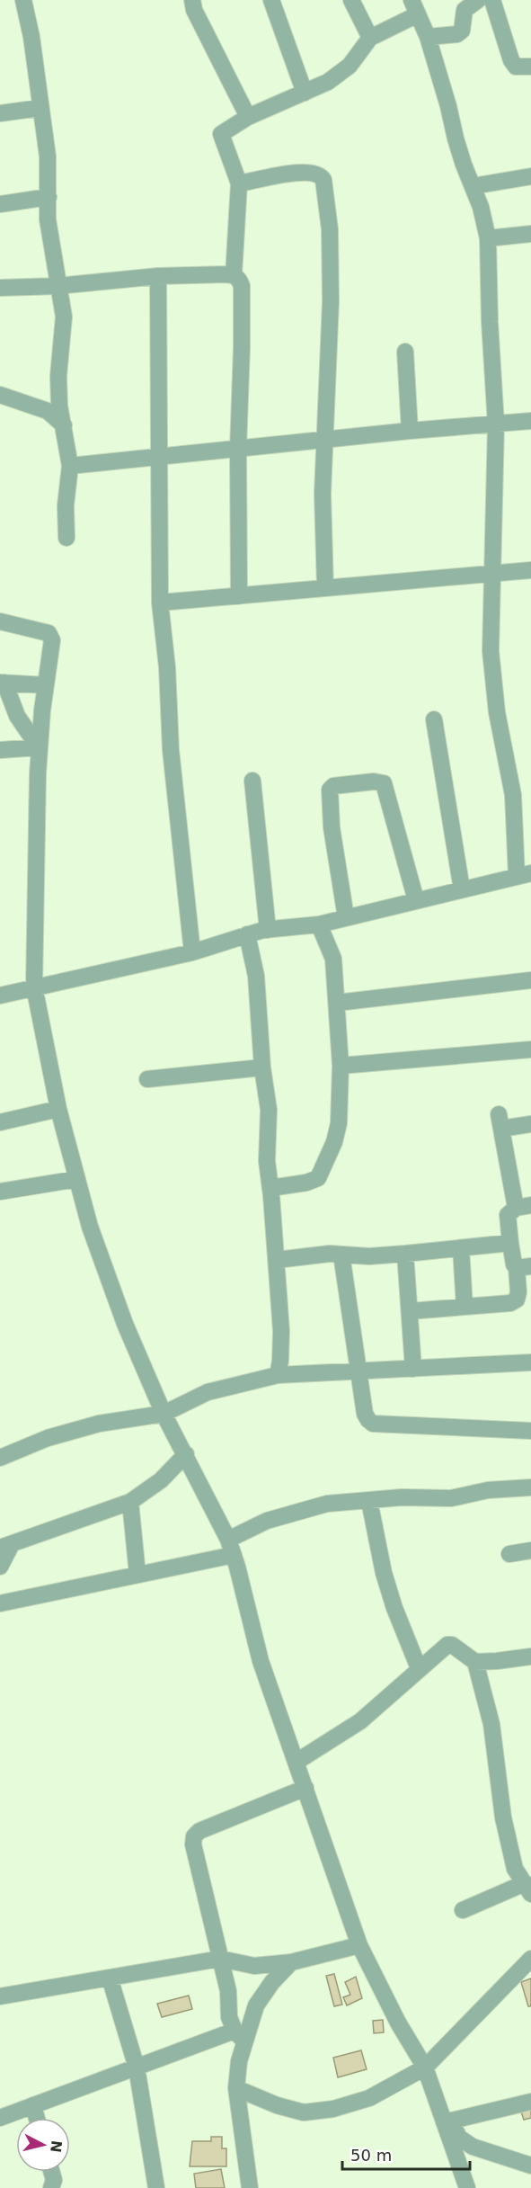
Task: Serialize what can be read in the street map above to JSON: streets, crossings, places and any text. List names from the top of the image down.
{
  "scale_bar": "50 m",
  "north": "right"
}
